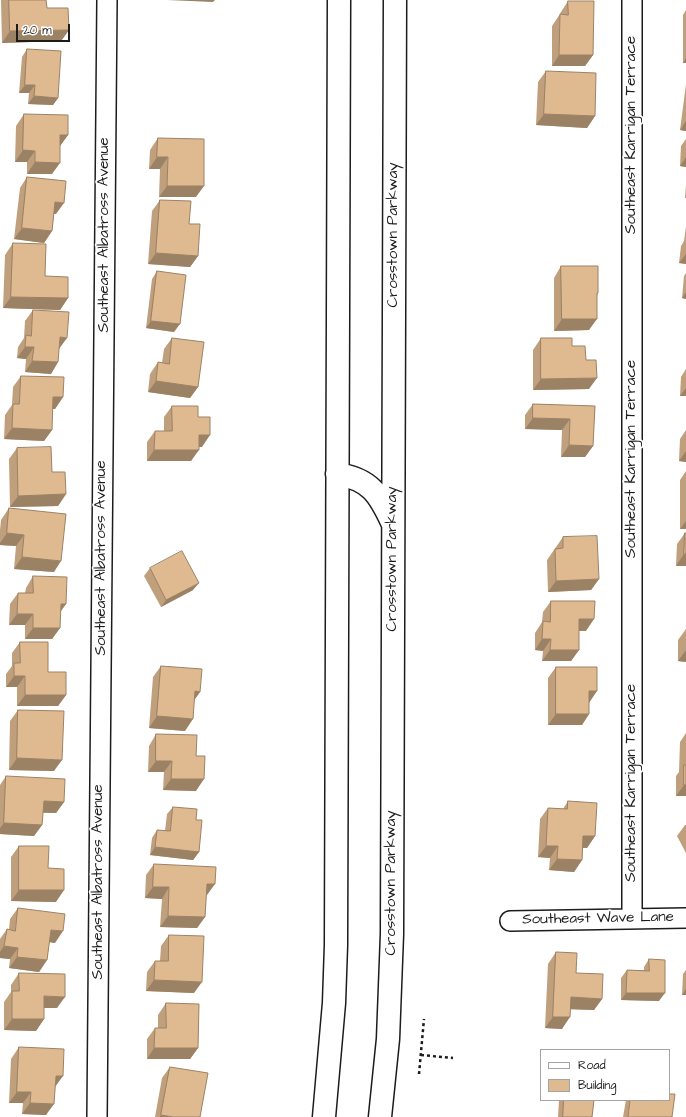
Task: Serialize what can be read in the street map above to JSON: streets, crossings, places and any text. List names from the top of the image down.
{
  "streets": {
    "main road": ["Crosstown Parkway"],
    "street": ["Southeast Karrigan Terrace", "Southeast Albatross Avenue", "Southeast Wave Lane"]
  },
  "crossings": [
    ["Southeast Karrigan Terrace", "Southeast Wave Lane"]
  ],
  "legend": ["Road", "Building"],
  "scale_bar": "20 m"
}
